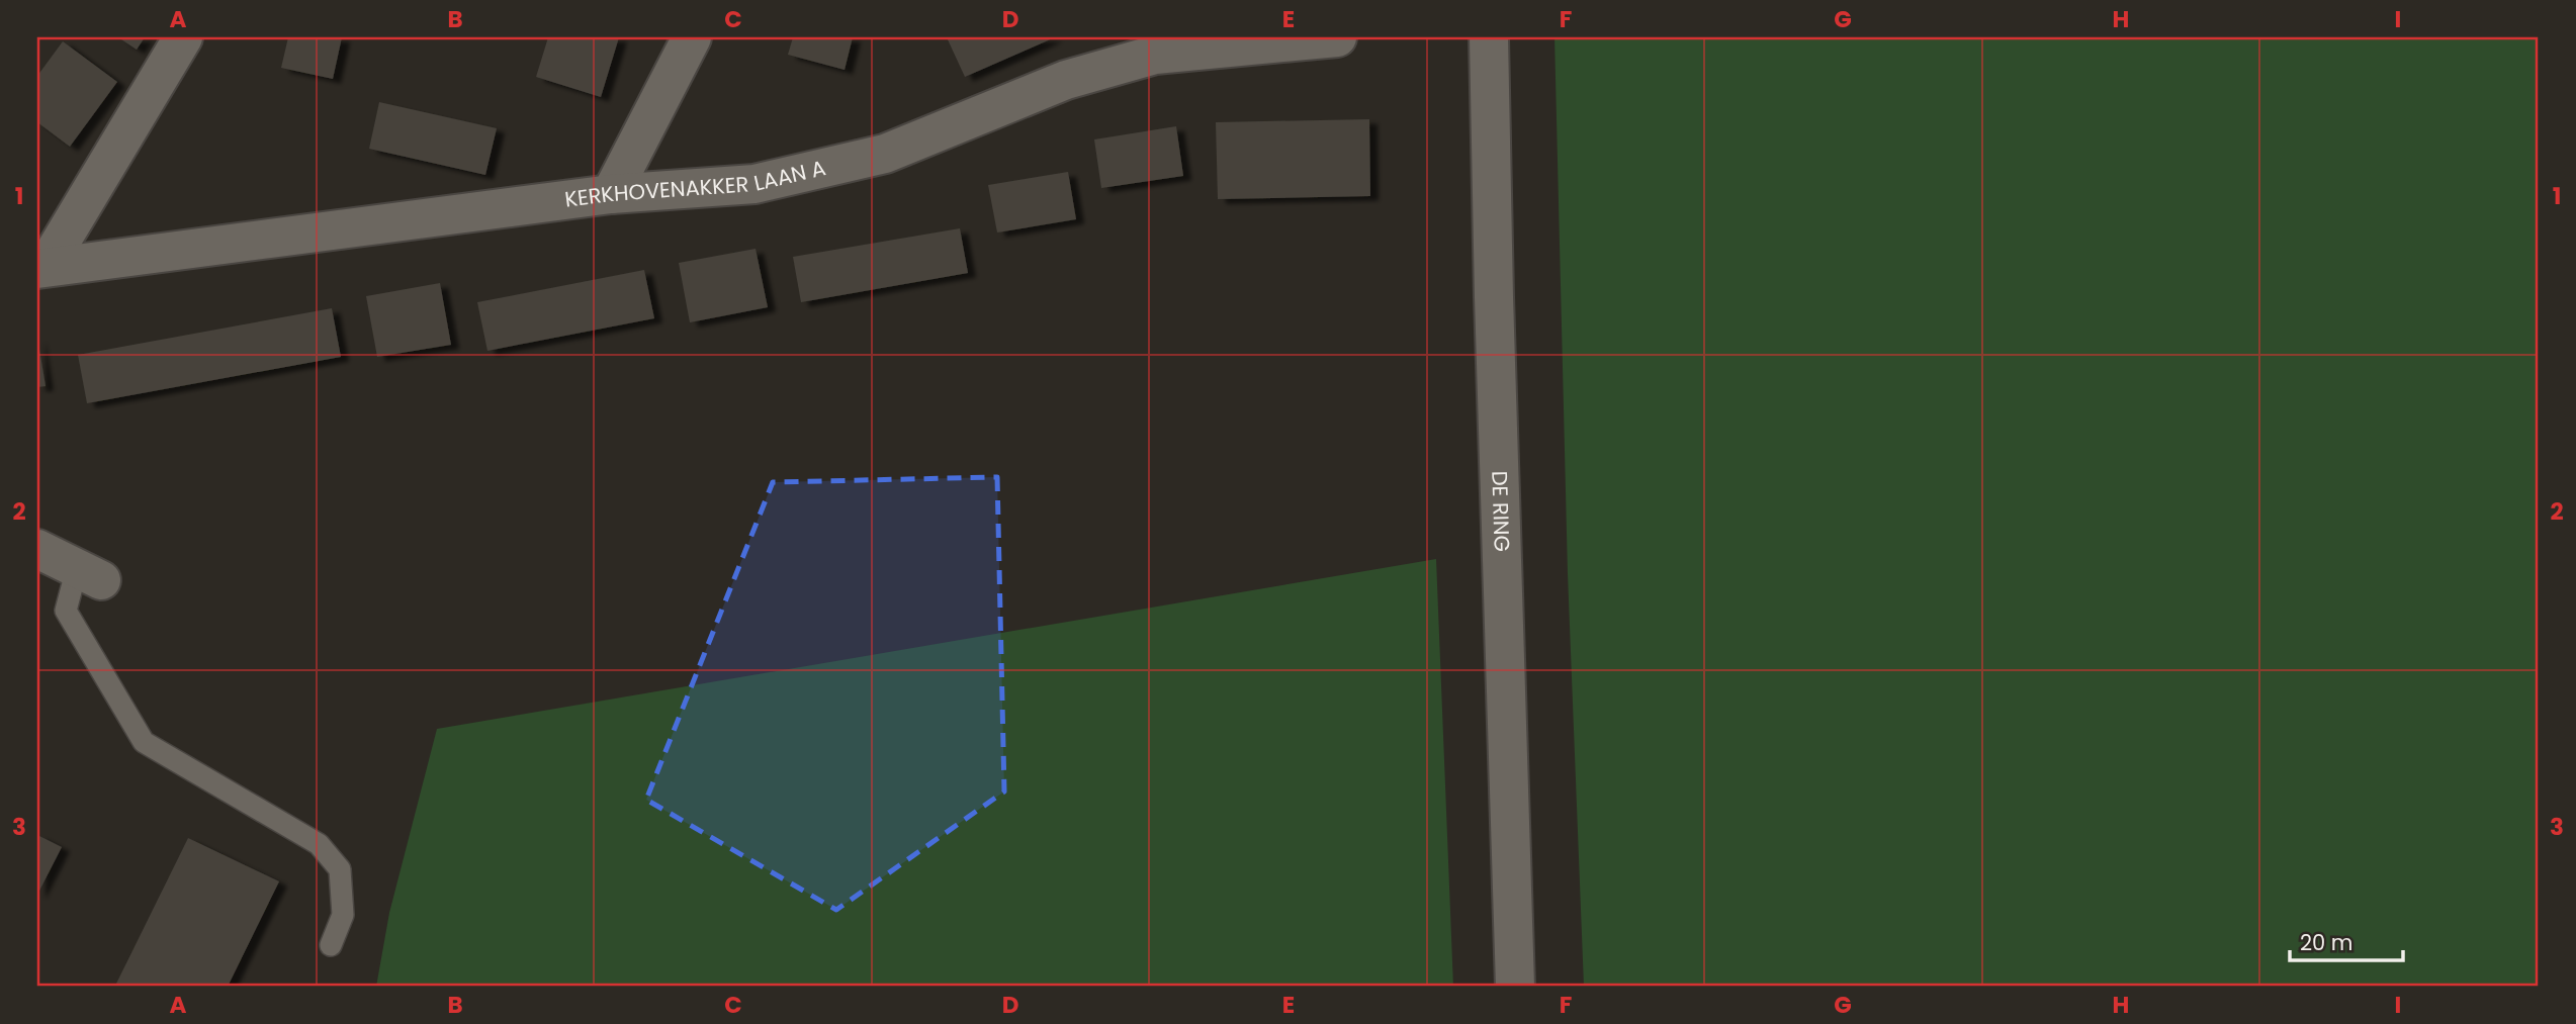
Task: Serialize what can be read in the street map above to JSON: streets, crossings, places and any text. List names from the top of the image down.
{
  "streets": {
    "street": ["KERKHOVENAKKER LAAN A", "DE RING"]
  },
  "scale_bar": "20 m",
  "grid": {
    "columns": [
      "A",
      "B",
      "C",
      "D",
      "E",
      "F",
      "G",
      "H",
      "I"
    ],
    "rows": ["1", "2", "3"]
  }
}
